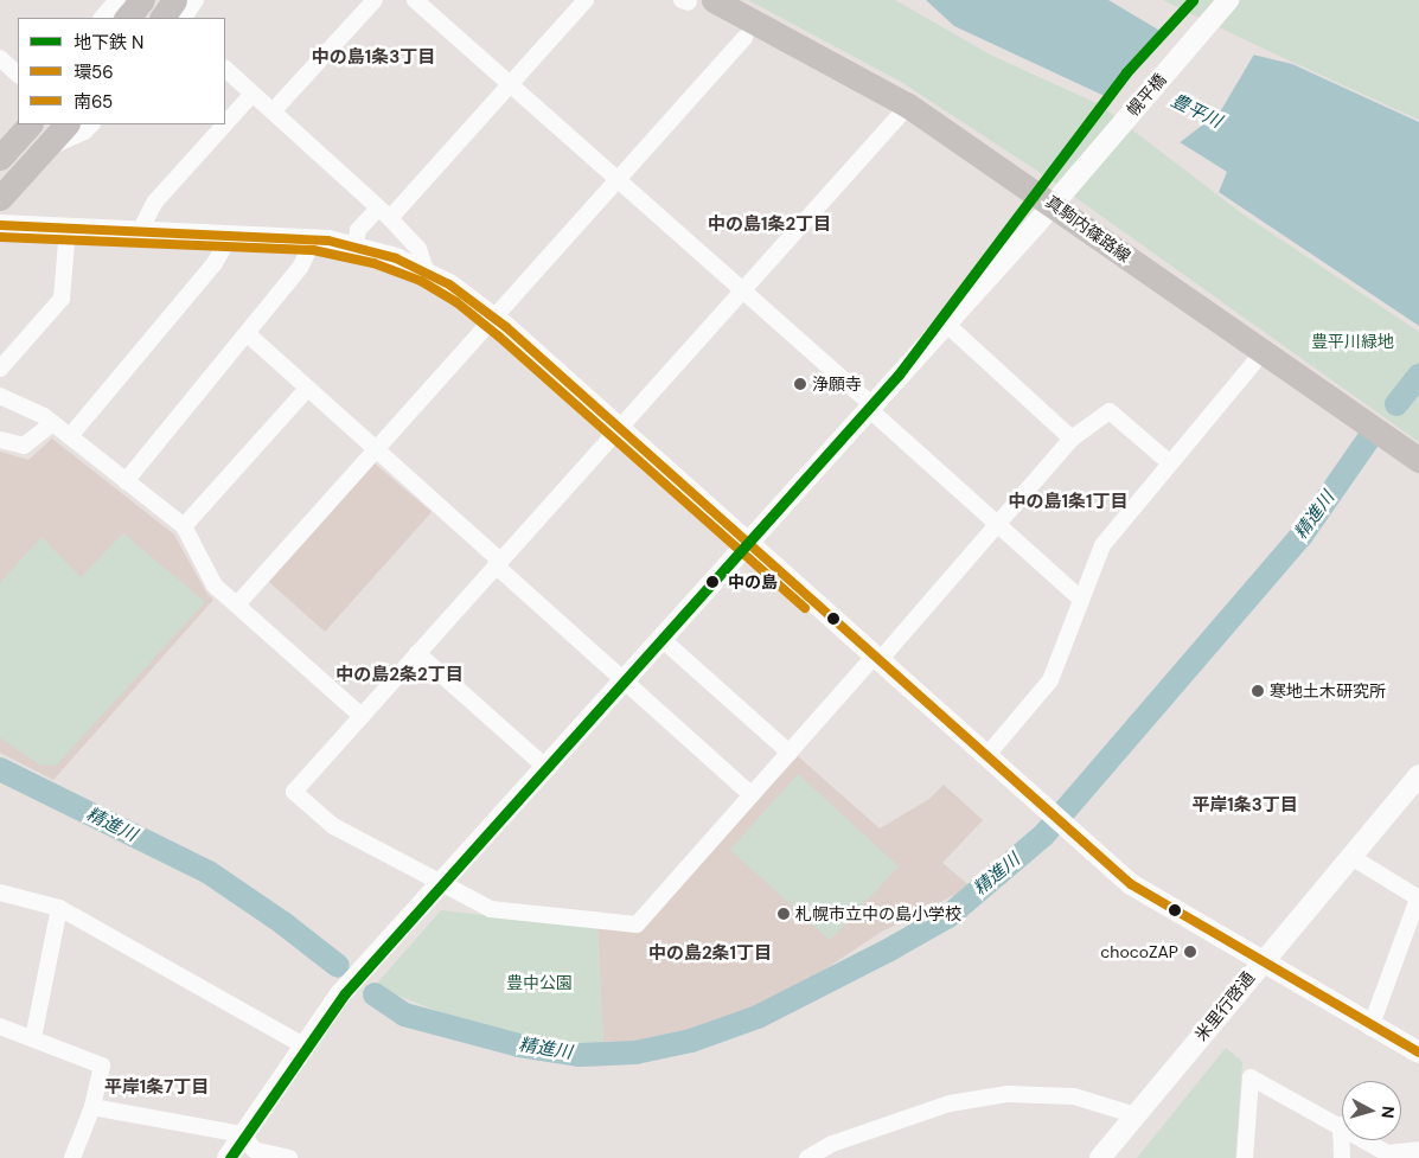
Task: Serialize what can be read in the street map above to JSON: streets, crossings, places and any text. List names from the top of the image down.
{
  "streets": {
    "main road": ["真駒内篠路線"],
    "street": ["幌平橋", "米里行啓通"]
  },
  "crossings": [
    ["幌平橋", "真駒内篠路線"]
  ],
  "districts": [
    "中の島1条3丁目",
    "中の島1条2丁目",
    "中の島1条1丁目",
    "中の島2条2丁目",
    "平岸1条3丁目",
    "中の島2条1丁目",
    "平岸1条7丁目"
  ],
  "water": ["豊平川", "精進川"],
  "parks": ["豊平川緑地", "豊中公園"],
  "places": [
    "浄願寺",
    "中の島",
    "寒地土木研究所",
    "札幌市立中の島小学校",
    "chocoZAP"
  ],
  "lines": ["metro line N", "transit line 環56", "transit line 南65"],
  "legend": ["地下鉄 N", "環56", "南65"],
  "north": "right"
}
